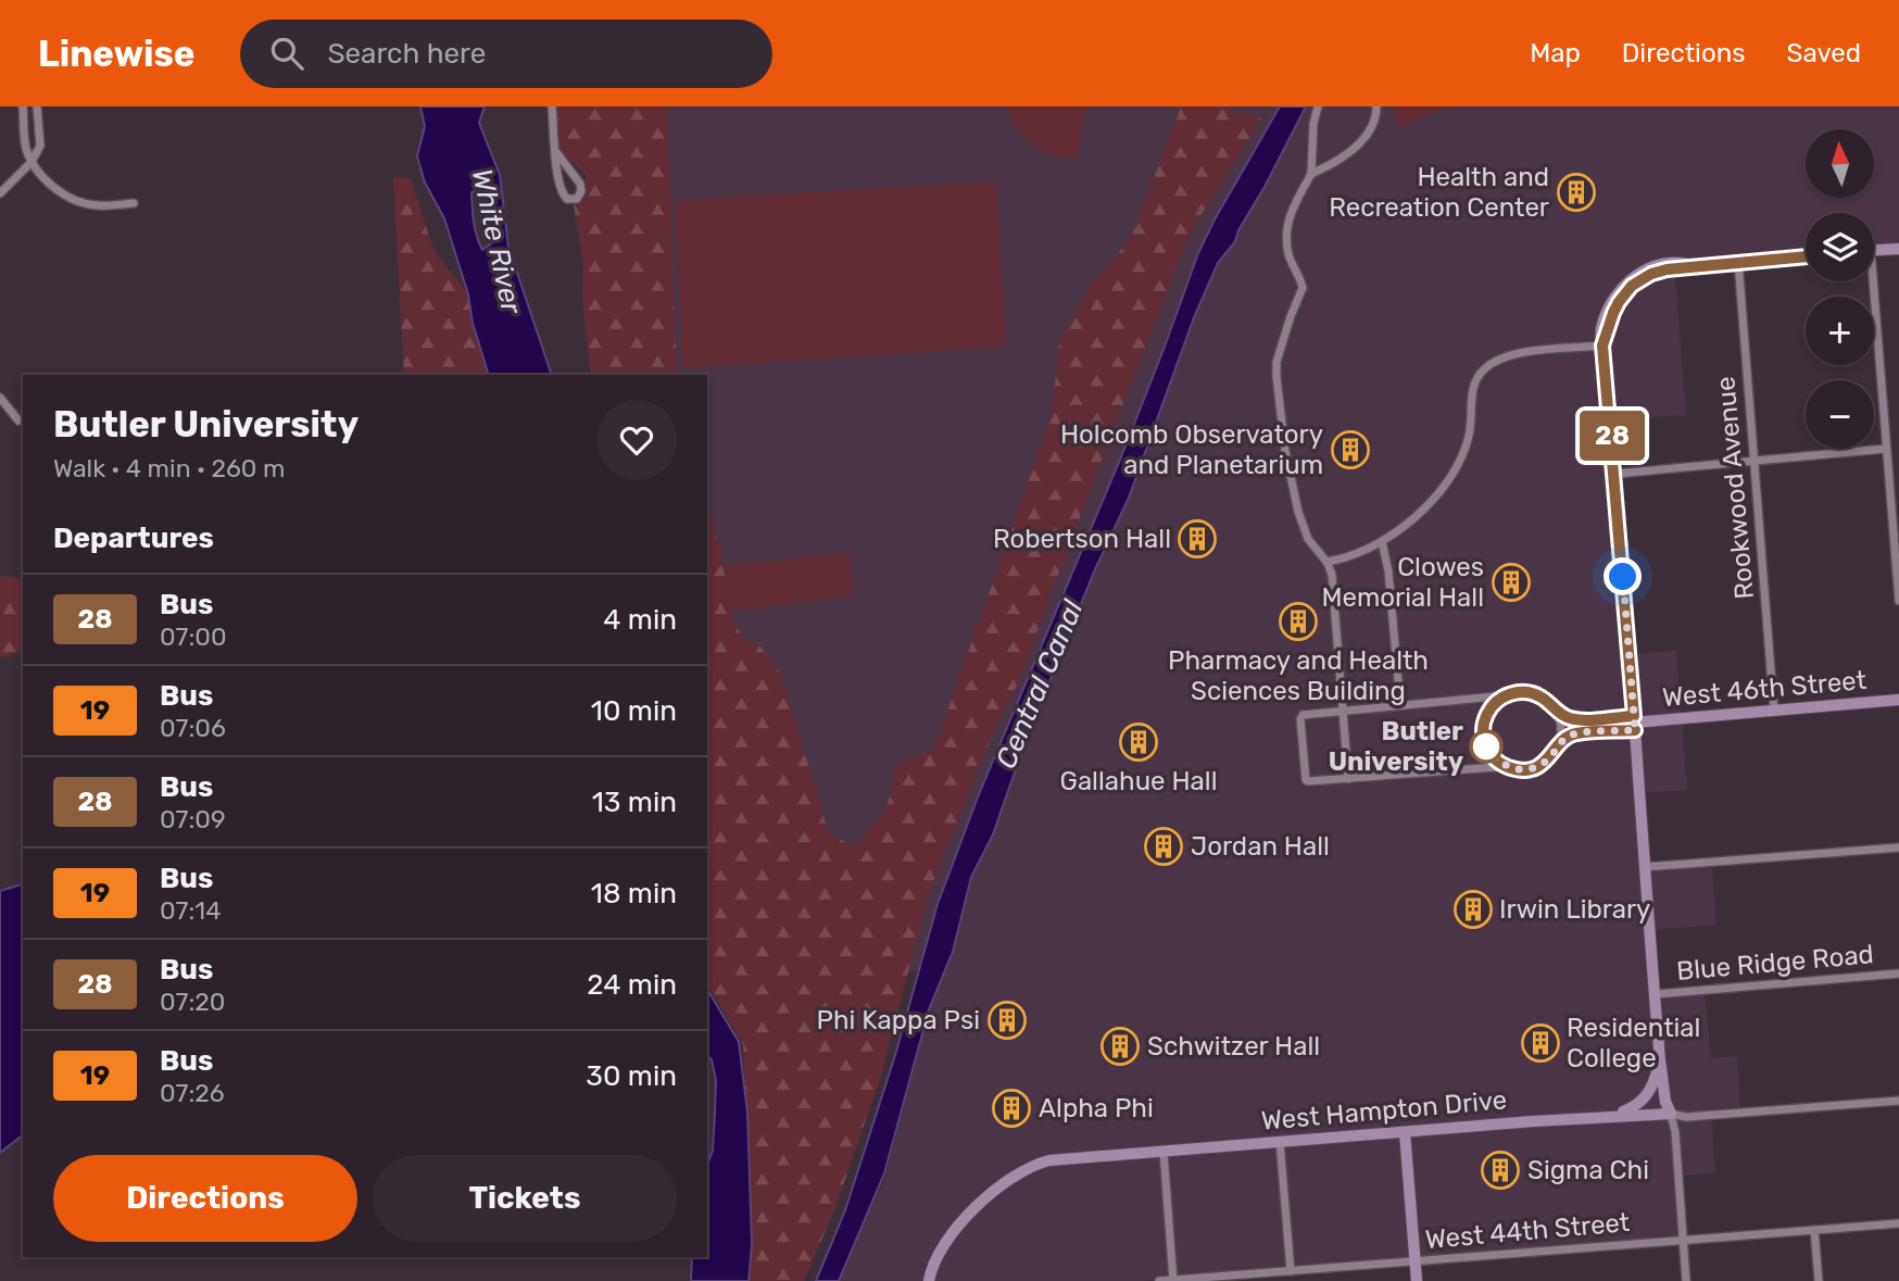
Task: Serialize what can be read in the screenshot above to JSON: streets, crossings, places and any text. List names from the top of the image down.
{
  "streets": {
    "street": [
      "Rookwood Avenue",
      "West 46th Street",
      "Blue Ridge Road",
      "West Hampton Drive",
      "West 44th Street"
    ]
  },
  "crossings": [
    ["Rookwood Avenue", "West 46th Street"]
  ],
  "water": ["White River", "Central Canal"],
  "places": {
    "building": [
      "Health and Recreation Center",
      "Holcomb Observatory and Planetarium",
      "Robertson Hall",
      "Clowes Memorial Hall",
      "Pharmacy and Health Sciences Building",
      "Gallahue Hall",
      "Jordan Hall",
      "Irwin Library",
      "Phi Kappa Psi",
      "Residential College",
      "Schwitzer Hall",
      "Alpha Phi",
      "Sigma Chi"
    ],
    "other": ["Butler University"]
  },
  "lines": ["bus line 28"],
  "north": "top",
  "page": {
    "header": "Linewise",
    "search": "Search here",
    "nav": ["Map", "Directions", "Saved"],
    "on_map": "28",
    "map_buttons": ["+", "−"],
    "heading": [
      ["Butler University", "Walk · 4 min · 260 m"],
      "Departures"
    ],
    "list": [
      {
        "mark": "28",
        "name": "Bus",
        "note": "07:00",
        "value": "4 min"
      },
      {
        "mark": "19",
        "name": "Bus",
        "note": "07:06",
        "value": "10 min"
      },
      {
        "mark": "28",
        "name": "Bus",
        "note": "07:09",
        "value": "13 min"
      },
      {
        "mark": "19",
        "name": "Bus",
        "note": "07:14",
        "value": "18 min"
      },
      {
        "mark": "28",
        "name": "Bus",
        "note": "07:20",
        "value": "24 min"
      },
      {
        "mark": "19",
        "name": "Bus",
        "note": "07:26",
        "value": "30 min"
      }
    ],
    "buttons": ["Directions", "Tickets"]
  }
}
